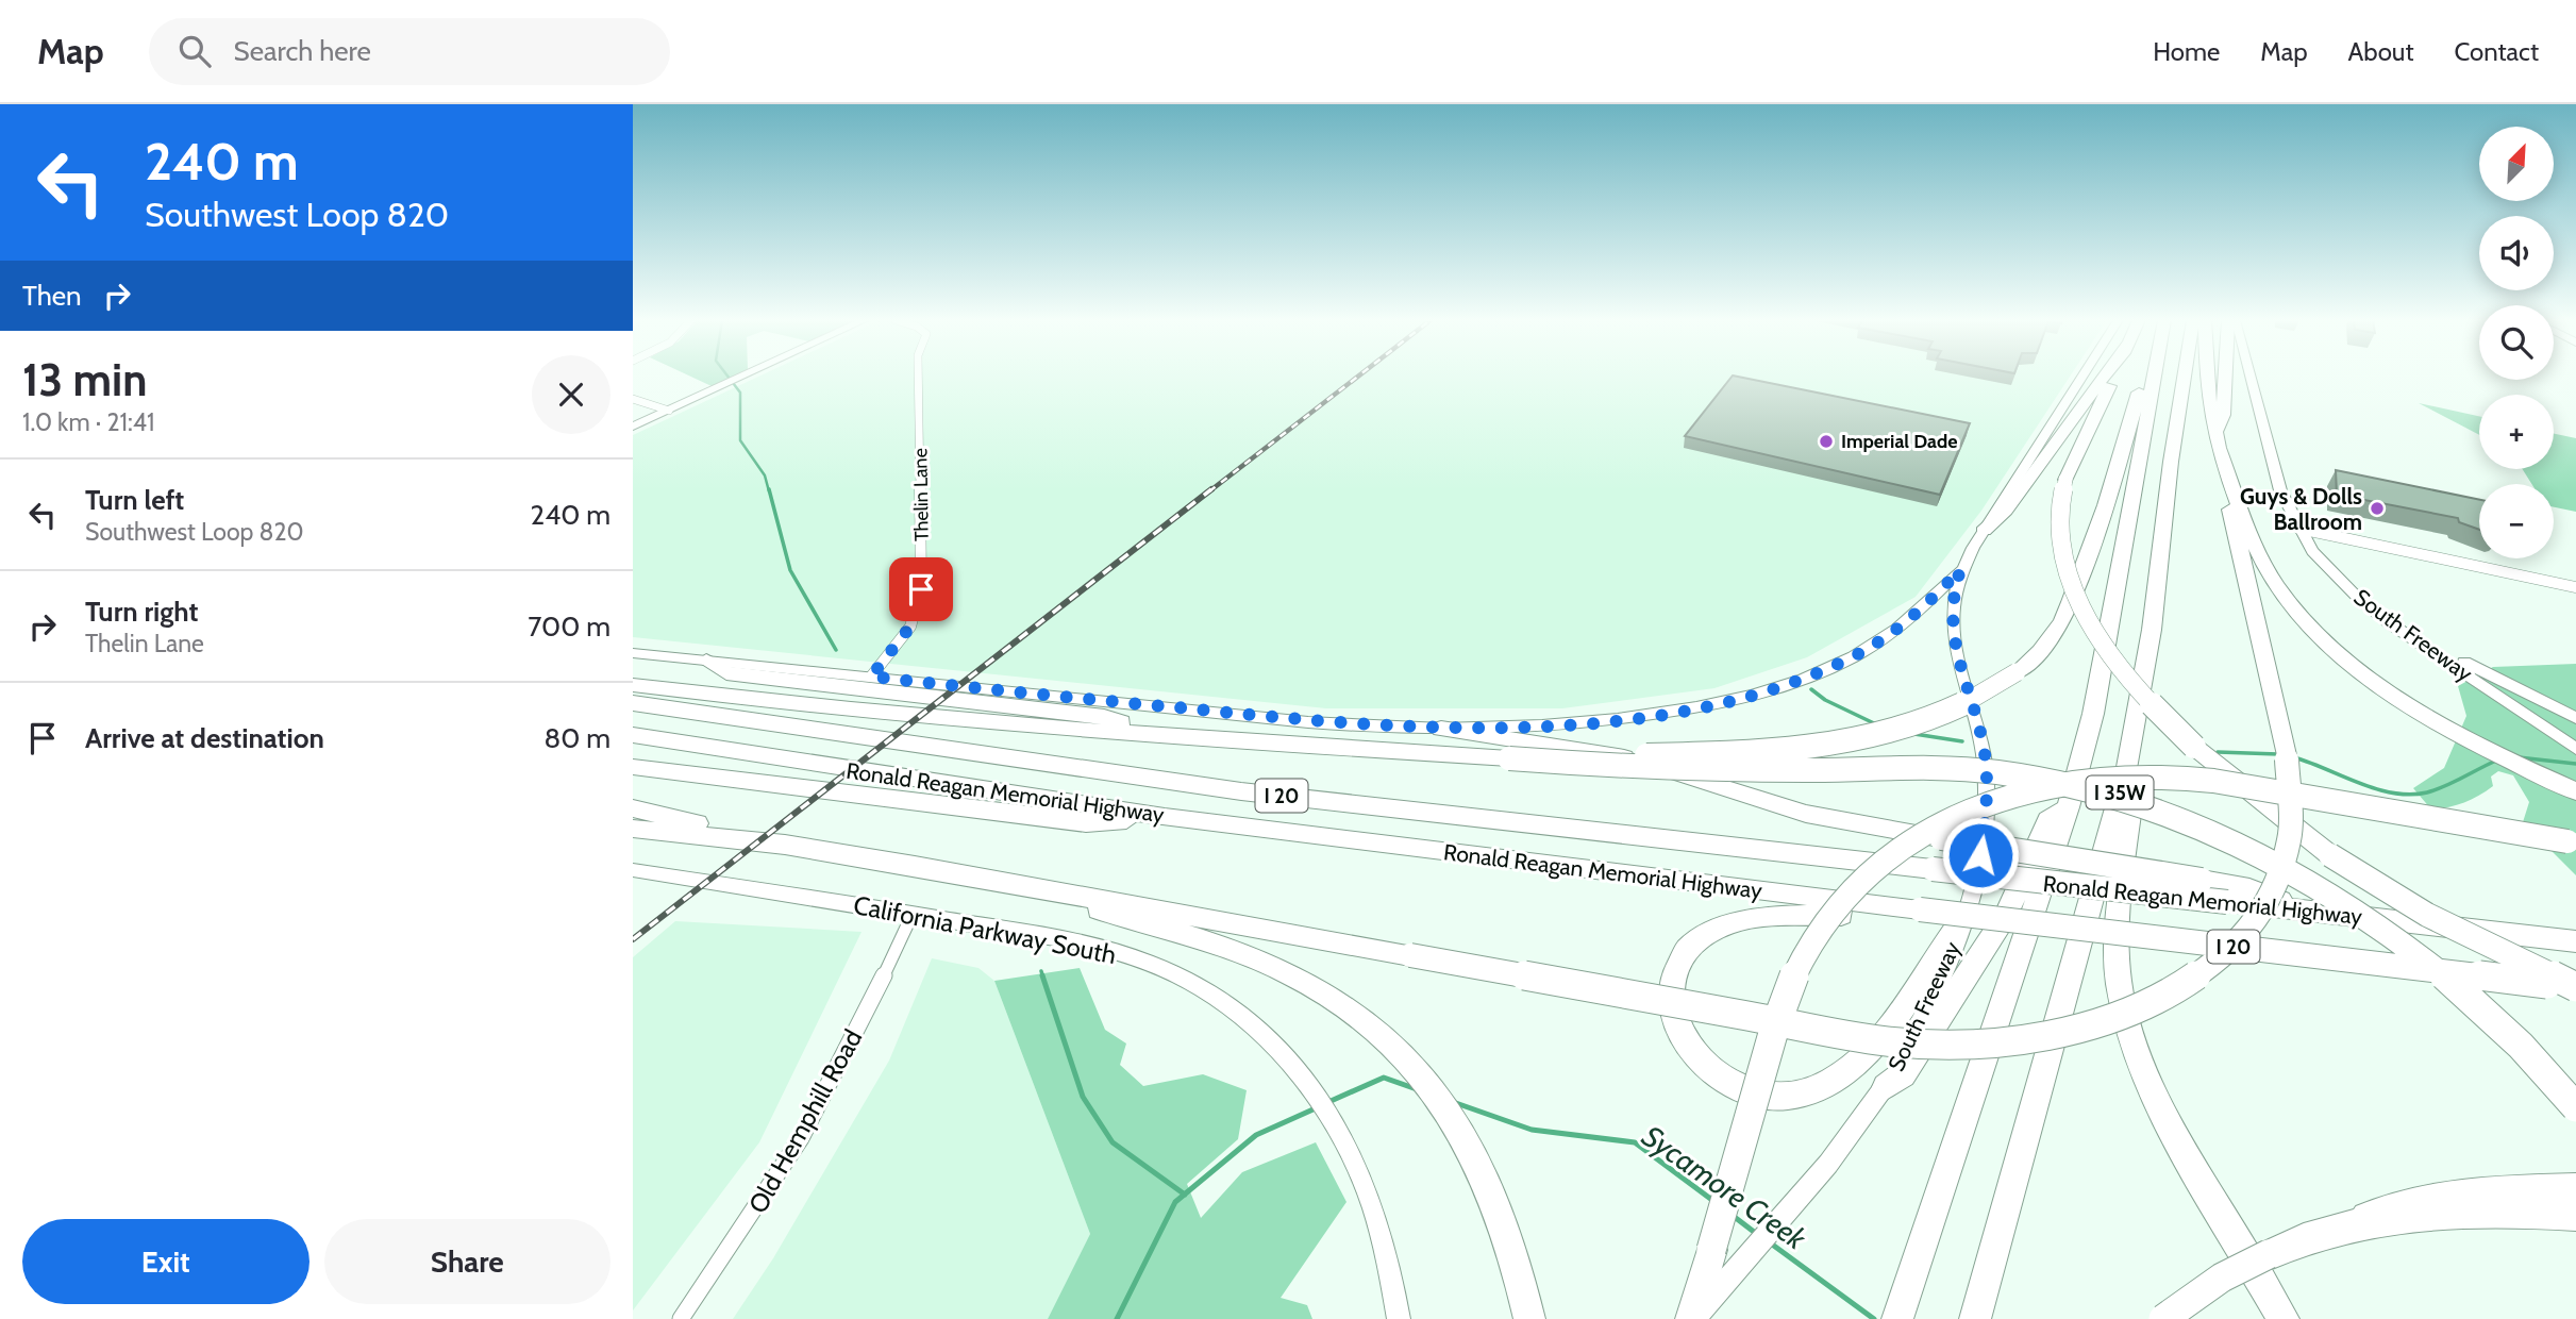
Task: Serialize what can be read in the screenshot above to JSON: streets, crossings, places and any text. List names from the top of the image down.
{
  "streets": {
    "highway": ["Ronald Reagan Memorial Highway", "I 35W", "I 20"],
    "main road": ["South Freeway", "California Parkway South"],
    "street": ["Thelin Lane", "Old Hemphill Road"]
  },
  "crossings": [
    ["California Parkway South", "Old Hemphill Road"]
  ],
  "water": ["Sycamore Creek"],
  "places": ["Imperial Dade", "Guys & Dolls Ballroom"],
  "north": "top right",
  "page": {
    "header": "Map",
    "search": "Search here",
    "nav": [
      "Home",
      "Map",
      "About",
      "Contact"
    ],
    "turn": ["240 m", "Southwest Loop 820"],
    "map_buttons": ["+", "−"],
    "then": "Then",
    "heading": ["13 min", "1.0 km · 21:41"],
    "list": [
      {
        "name": "Turn left",
        "note": "Southwest Loop 820",
        "value": "240 m"
      },
      {
        "name": "Turn right",
        "note": "Thelin Lane",
        "value": "700 m"
      },
      {
        "name": "Arrive at destination",
        "value": "80 m"
      }
    ],
    "buttons": ["Exit", "Share"]
  }
}
